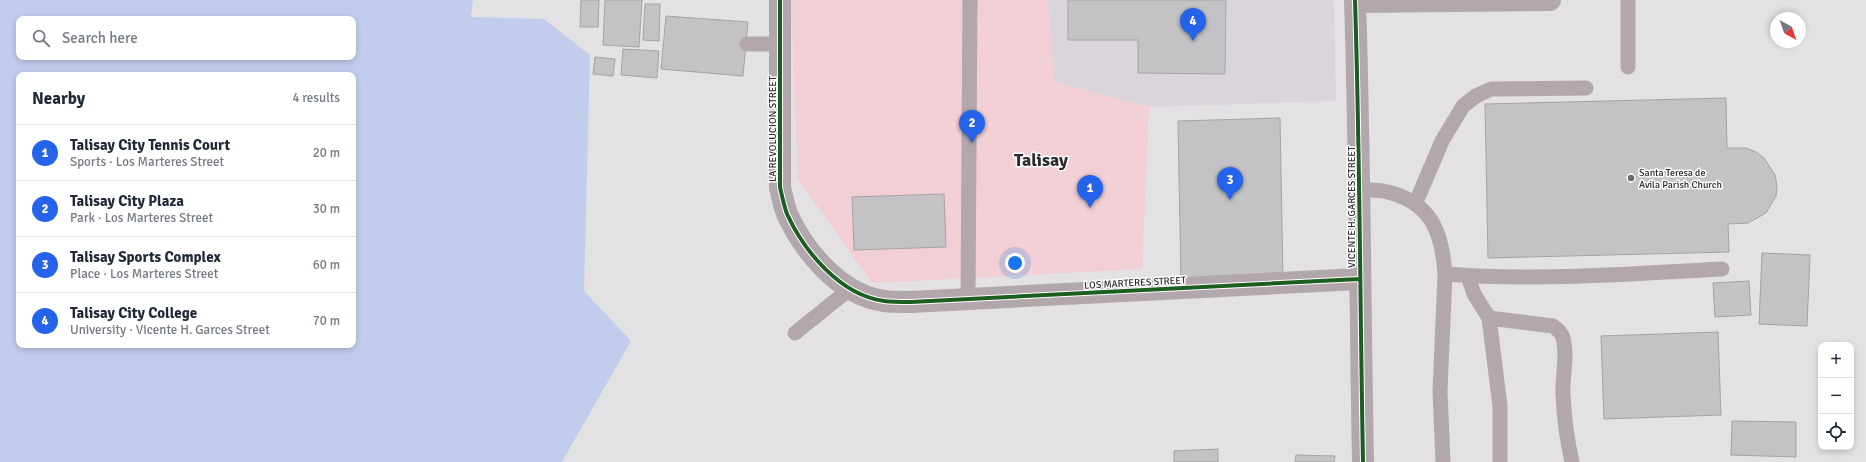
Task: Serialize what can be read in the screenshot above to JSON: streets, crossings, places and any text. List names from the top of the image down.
{
  "streets": {
    "street": ["LA REVOLUCION STREET", "VICENTE H. GARCES STREET", "LOS MARTERES STREET"]
  },
  "crossings": [
    ["LA REVOLUCION STREET", "LOS MARTERES STREET"],
    ["VICENTE H. GARCES STREET", "LOS MARTERES STREET"]
  ],
  "districts": ["Talisay"],
  "places": ["Santa Teresa de Avila Parish Church"],
  "north": "bottom right",
  "page": {
    "pins": [
      "4",
      "2",
      "3",
      "1"
    ],
    "search": "Search here",
    "heading": ["Nearby", "4 results"],
    "list": [
      {
        "mark": "1",
        "name": "Talisay City Tennis Court",
        "note": "Sports · Los Marteres Street",
        "value": "20 m"
      },
      {
        "mark": "2",
        "name": "Talisay City Plaza",
        "note": "Park · Los Marteres Street",
        "value": "30 m"
      },
      {
        "mark": "3",
        "name": "Talisay Sports Complex",
        "note": "Place · Los Marteres Street",
        "value": "60 m"
      },
      {
        "mark": "4",
        "name": "Talisay City College",
        "note": "University · Vicente H. Garces Street",
        "value": "70 m"
      }
    ],
    "map_buttons": ["+", "−"]
  }
}
